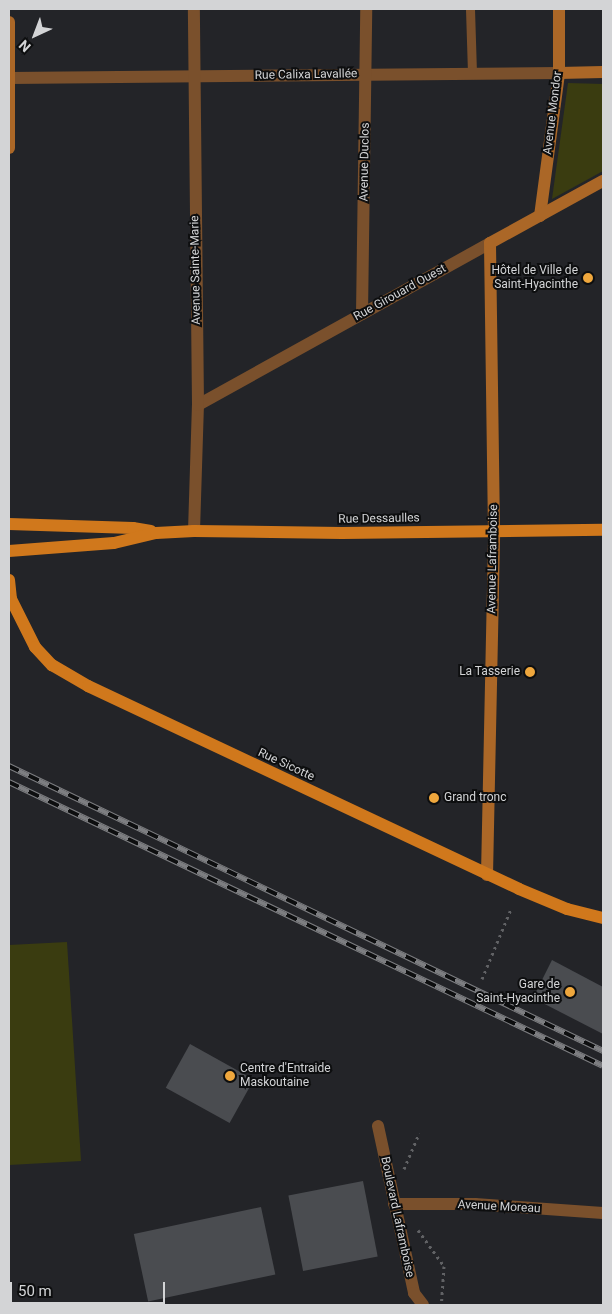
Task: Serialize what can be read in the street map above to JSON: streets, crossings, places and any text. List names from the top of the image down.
{
  "streets": {
    "main road": ["Rue Dessaulles", "Rue Sicotte"],
    "street": [
      "Rue Calixa Lavallée",
      "Avenue Mondor",
      "Avenue Duclos",
      "Avenue Sainte-Marie",
      "Rue Girouard Ouest",
      "Avenue Laframboise",
      "Avenue Moreau",
      "Boulevard Laframboise"
    ]
  },
  "crossings": [
    ["Rue Calixa Lavallée", "Avenue Mondor"],
    ["Rue Calixa Lavallée", "Avenue Duclos"],
    ["Rue Calixa Lavallée", "Avenue Sainte-Marie"],
    ["Avenue Mondor", "Rue Girouard Ouest"],
    ["Avenue Duclos", "Rue Girouard Ouest"],
    ["Avenue Sainte-Marie", "Rue Girouard Ouest"],
    ["Avenue Sainte-Marie", "Rue Dessaulles"],
    ["Rue Girouard Ouest", "Avenue Laframboise"],
    ["Rue Dessaulles", "Avenue Laframboise"],
    ["Avenue Laframboise", "Rue Sicotte"],
    ["Avenue Moreau", "Boulevard Laframboise"]
  ],
  "places": [
    "Hôtel de Ville de Saint-Hyacinthe",
    "La Tasserie",
    "Grand tronc",
    "Gare de Saint-Hyacinthe",
    "Centre d'Entraide Maskoutaine"
  ],
  "scale_bar": "50 m",
  "north": "bottom left"
}
